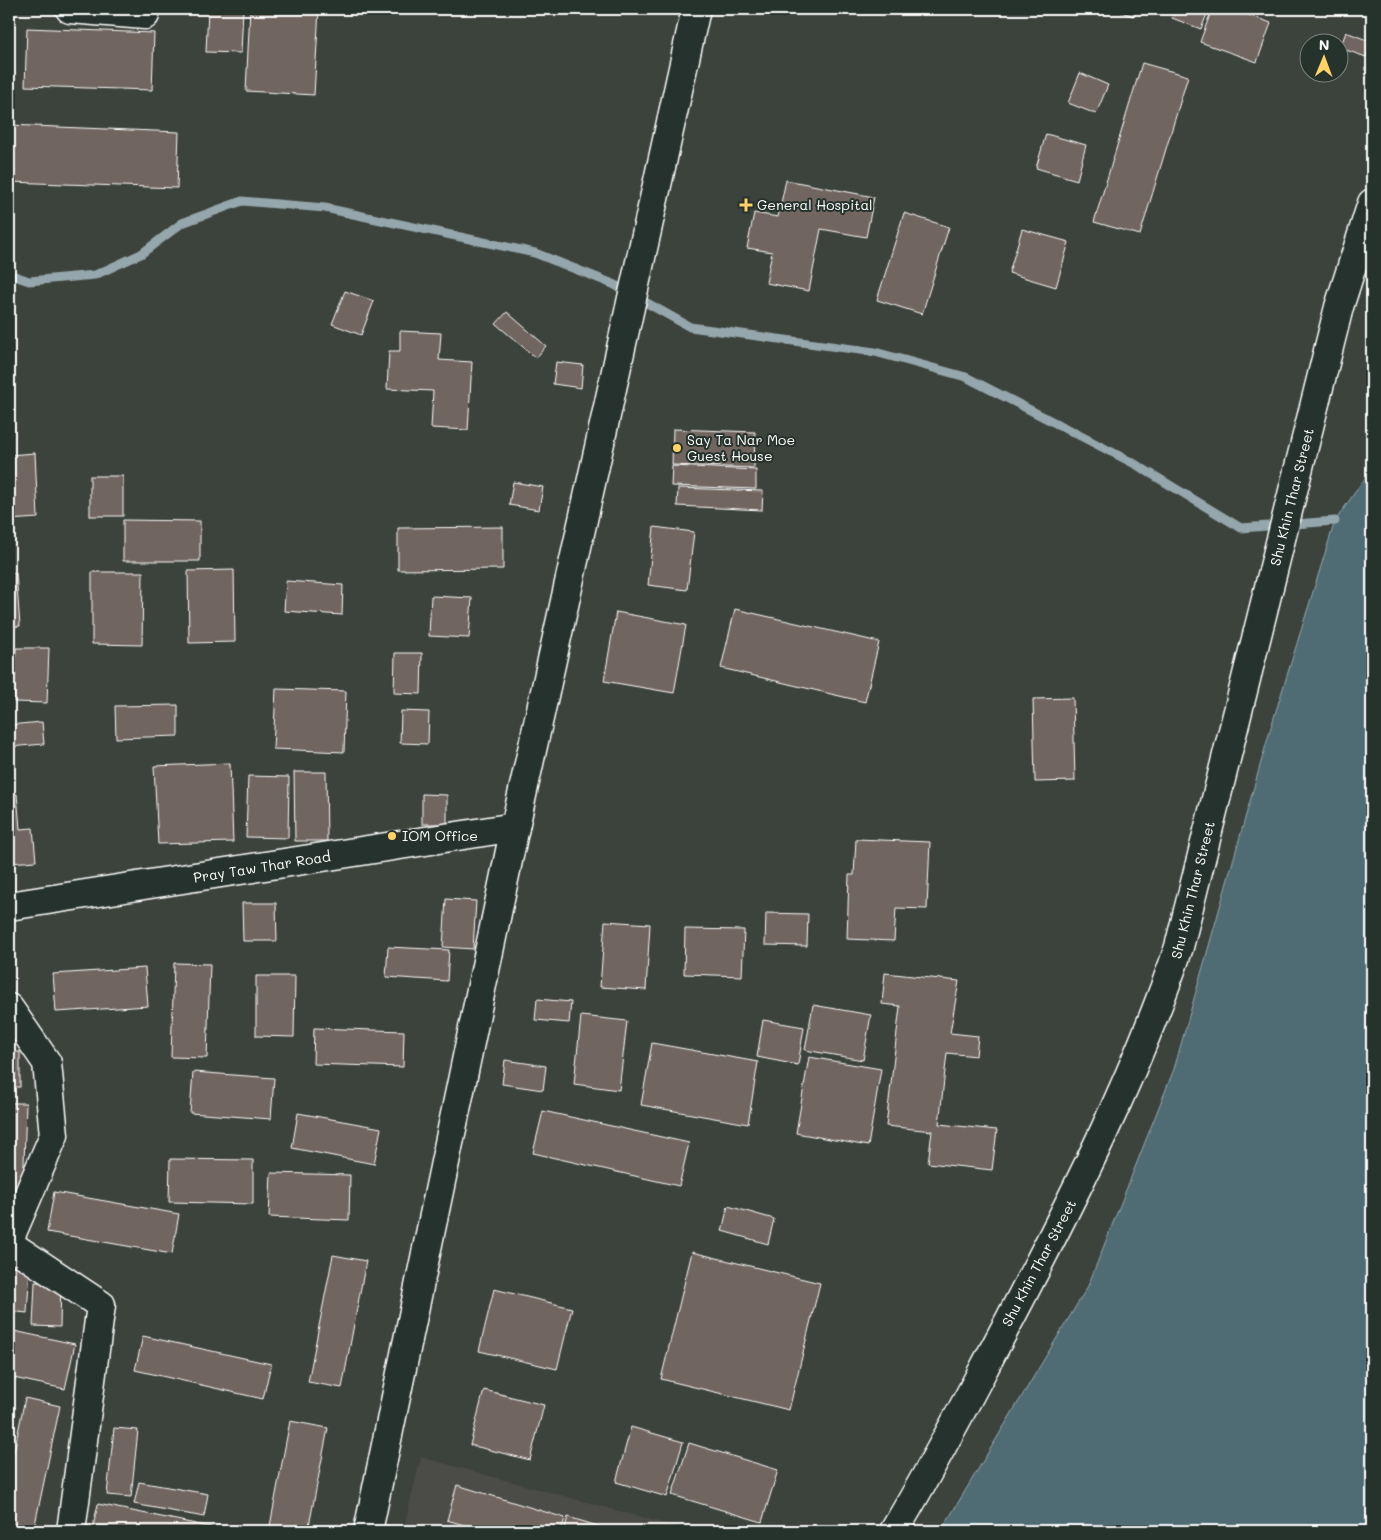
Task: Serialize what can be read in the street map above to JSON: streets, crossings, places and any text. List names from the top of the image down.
{
  "streets": {
    "street": ["Shu Khin Thar Street", "Pray Taw Thar Road"]
  },
  "places": {
    "health": ["General Hospital"],
    "other": ["Say Ta Nar Moe Guest House", "IOM Office"]
  },
  "north": "top"
}
